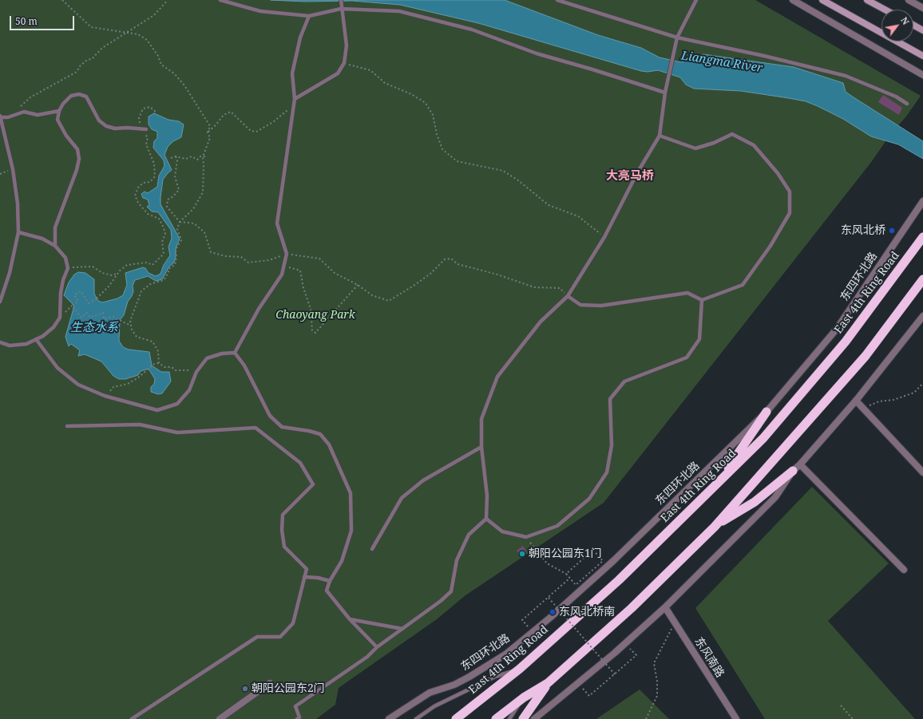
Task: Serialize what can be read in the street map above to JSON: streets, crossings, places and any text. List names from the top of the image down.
{
  "streets": {
    "highway": ["East 4th Ring Road"],
    "street": ["东四环北路", "东风南路"]
  },
  "districts": ["大亮马桥"],
  "water": ["Liangma River", "生态水系"],
  "parks": ["Chaoyang Park"],
  "places": [
    "东风北桥",
    "朝阳公园东1门",
    "东风北桥南",
    "朝阳公园东2门"
  ],
  "scale_bar": "50 m",
  "north": "top right"
}
